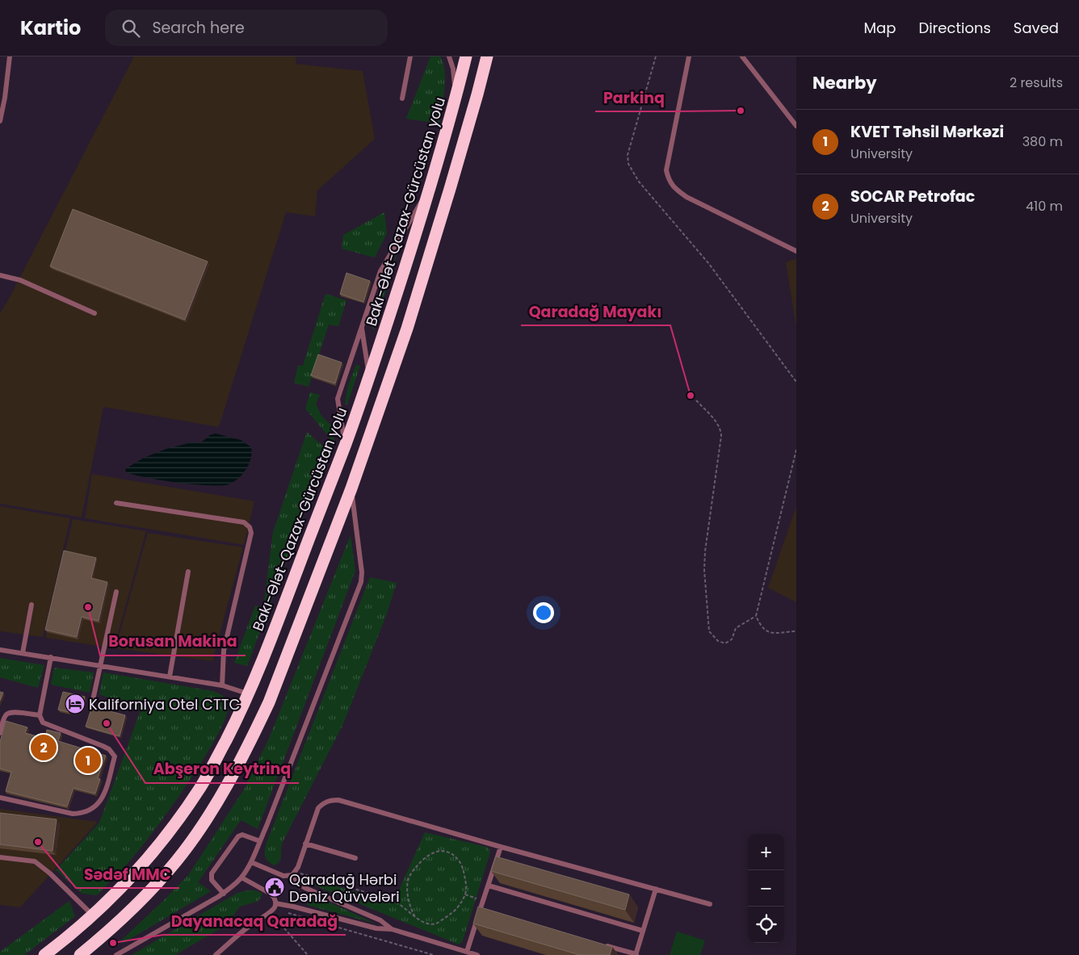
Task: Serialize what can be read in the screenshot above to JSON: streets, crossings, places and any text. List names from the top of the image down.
{
  "streets": {
    "highway": ["Bakı-Ələt-Qazax-Gürcüstan yolu"]
  },
  "places": {
    "other": [
      "Parkinq",
      "Qaradağ Mayakı",
      "Borusan Makina",
      "Abşeron Keytrinq",
      "Sədəf MMC",
      "Dayanacaq Qaradağ"
    ],
    "hotel": ["Kaliforniya Otel CTTC"],
    "public building": ["Qaradağ Hərbi Dəniz Qüvvələri"]
  },
  "page": {
    "header": "Kartio",
    "search": "Search here",
    "nav": ["Map", "Directions", "Saved"],
    "heading": ["Nearby", "2 results"],
    "list": [
      {
        "mark": "1",
        "name": "KVET Təhsil Mərkəzi",
        "note": "University",
        "value": "380 m"
      },
      {
        "mark": "2",
        "name": "SOCAR Petrofac",
        "note": "University",
        "value": "410 m"
      }
    ],
    "pins": ["2", "1"],
    "map_buttons": ["+", "−"]
  }
}
